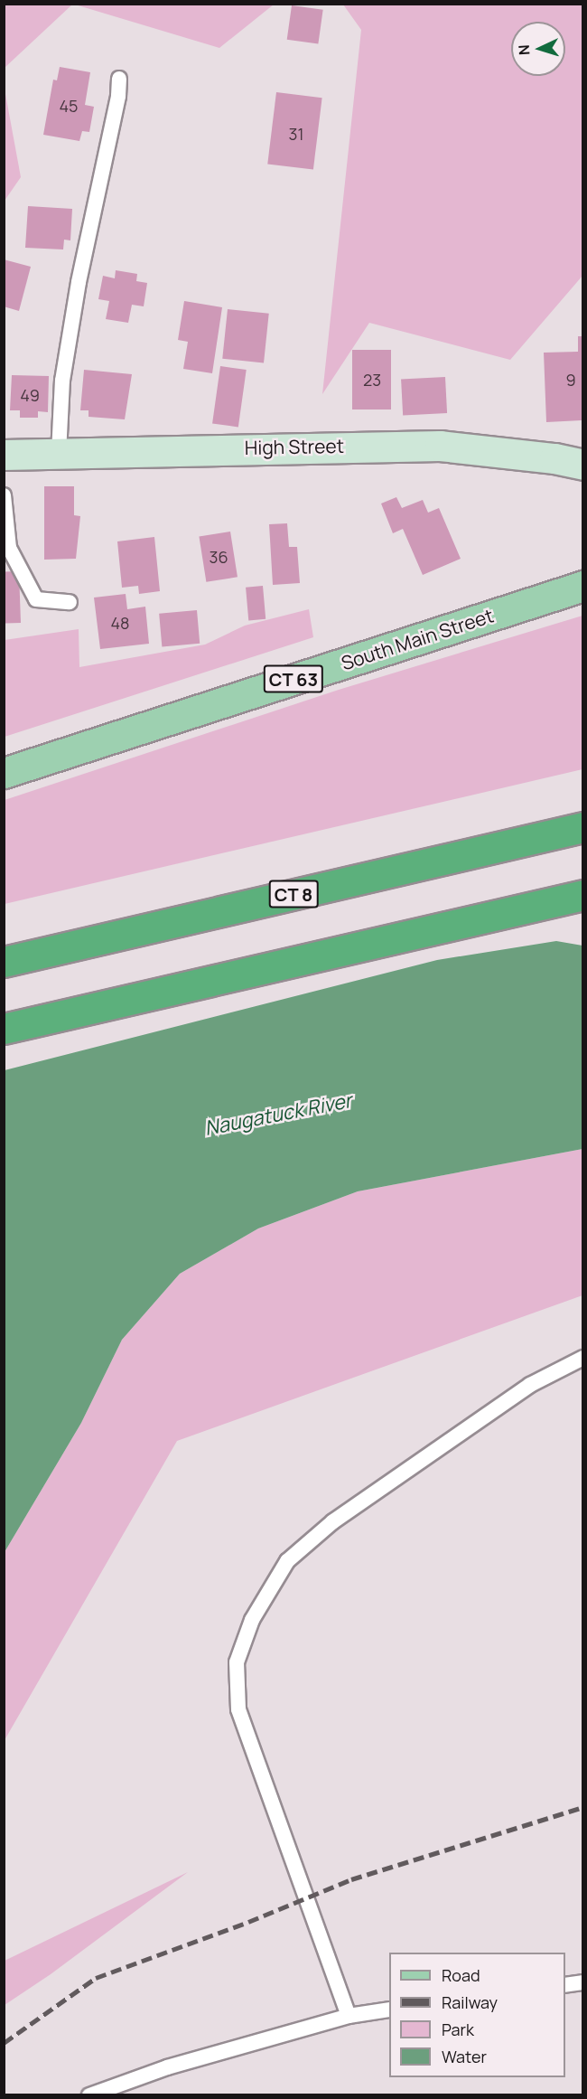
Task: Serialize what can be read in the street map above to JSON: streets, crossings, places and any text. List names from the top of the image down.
{
  "streets": {
    "highway": ["CT 8"],
    "main road": ["South Main Street", "CT 63"],
    "street": ["High Street"]
  },
  "water": ["Naugatuck River"],
  "house_numbers": [
    "45",
    "31",
    "23",
    "9",
    "49",
    "36",
    "48"
  ],
  "legend": [
    "Road",
    "Railway",
    "Park",
    "Water"
  ],
  "north": "left"
}
